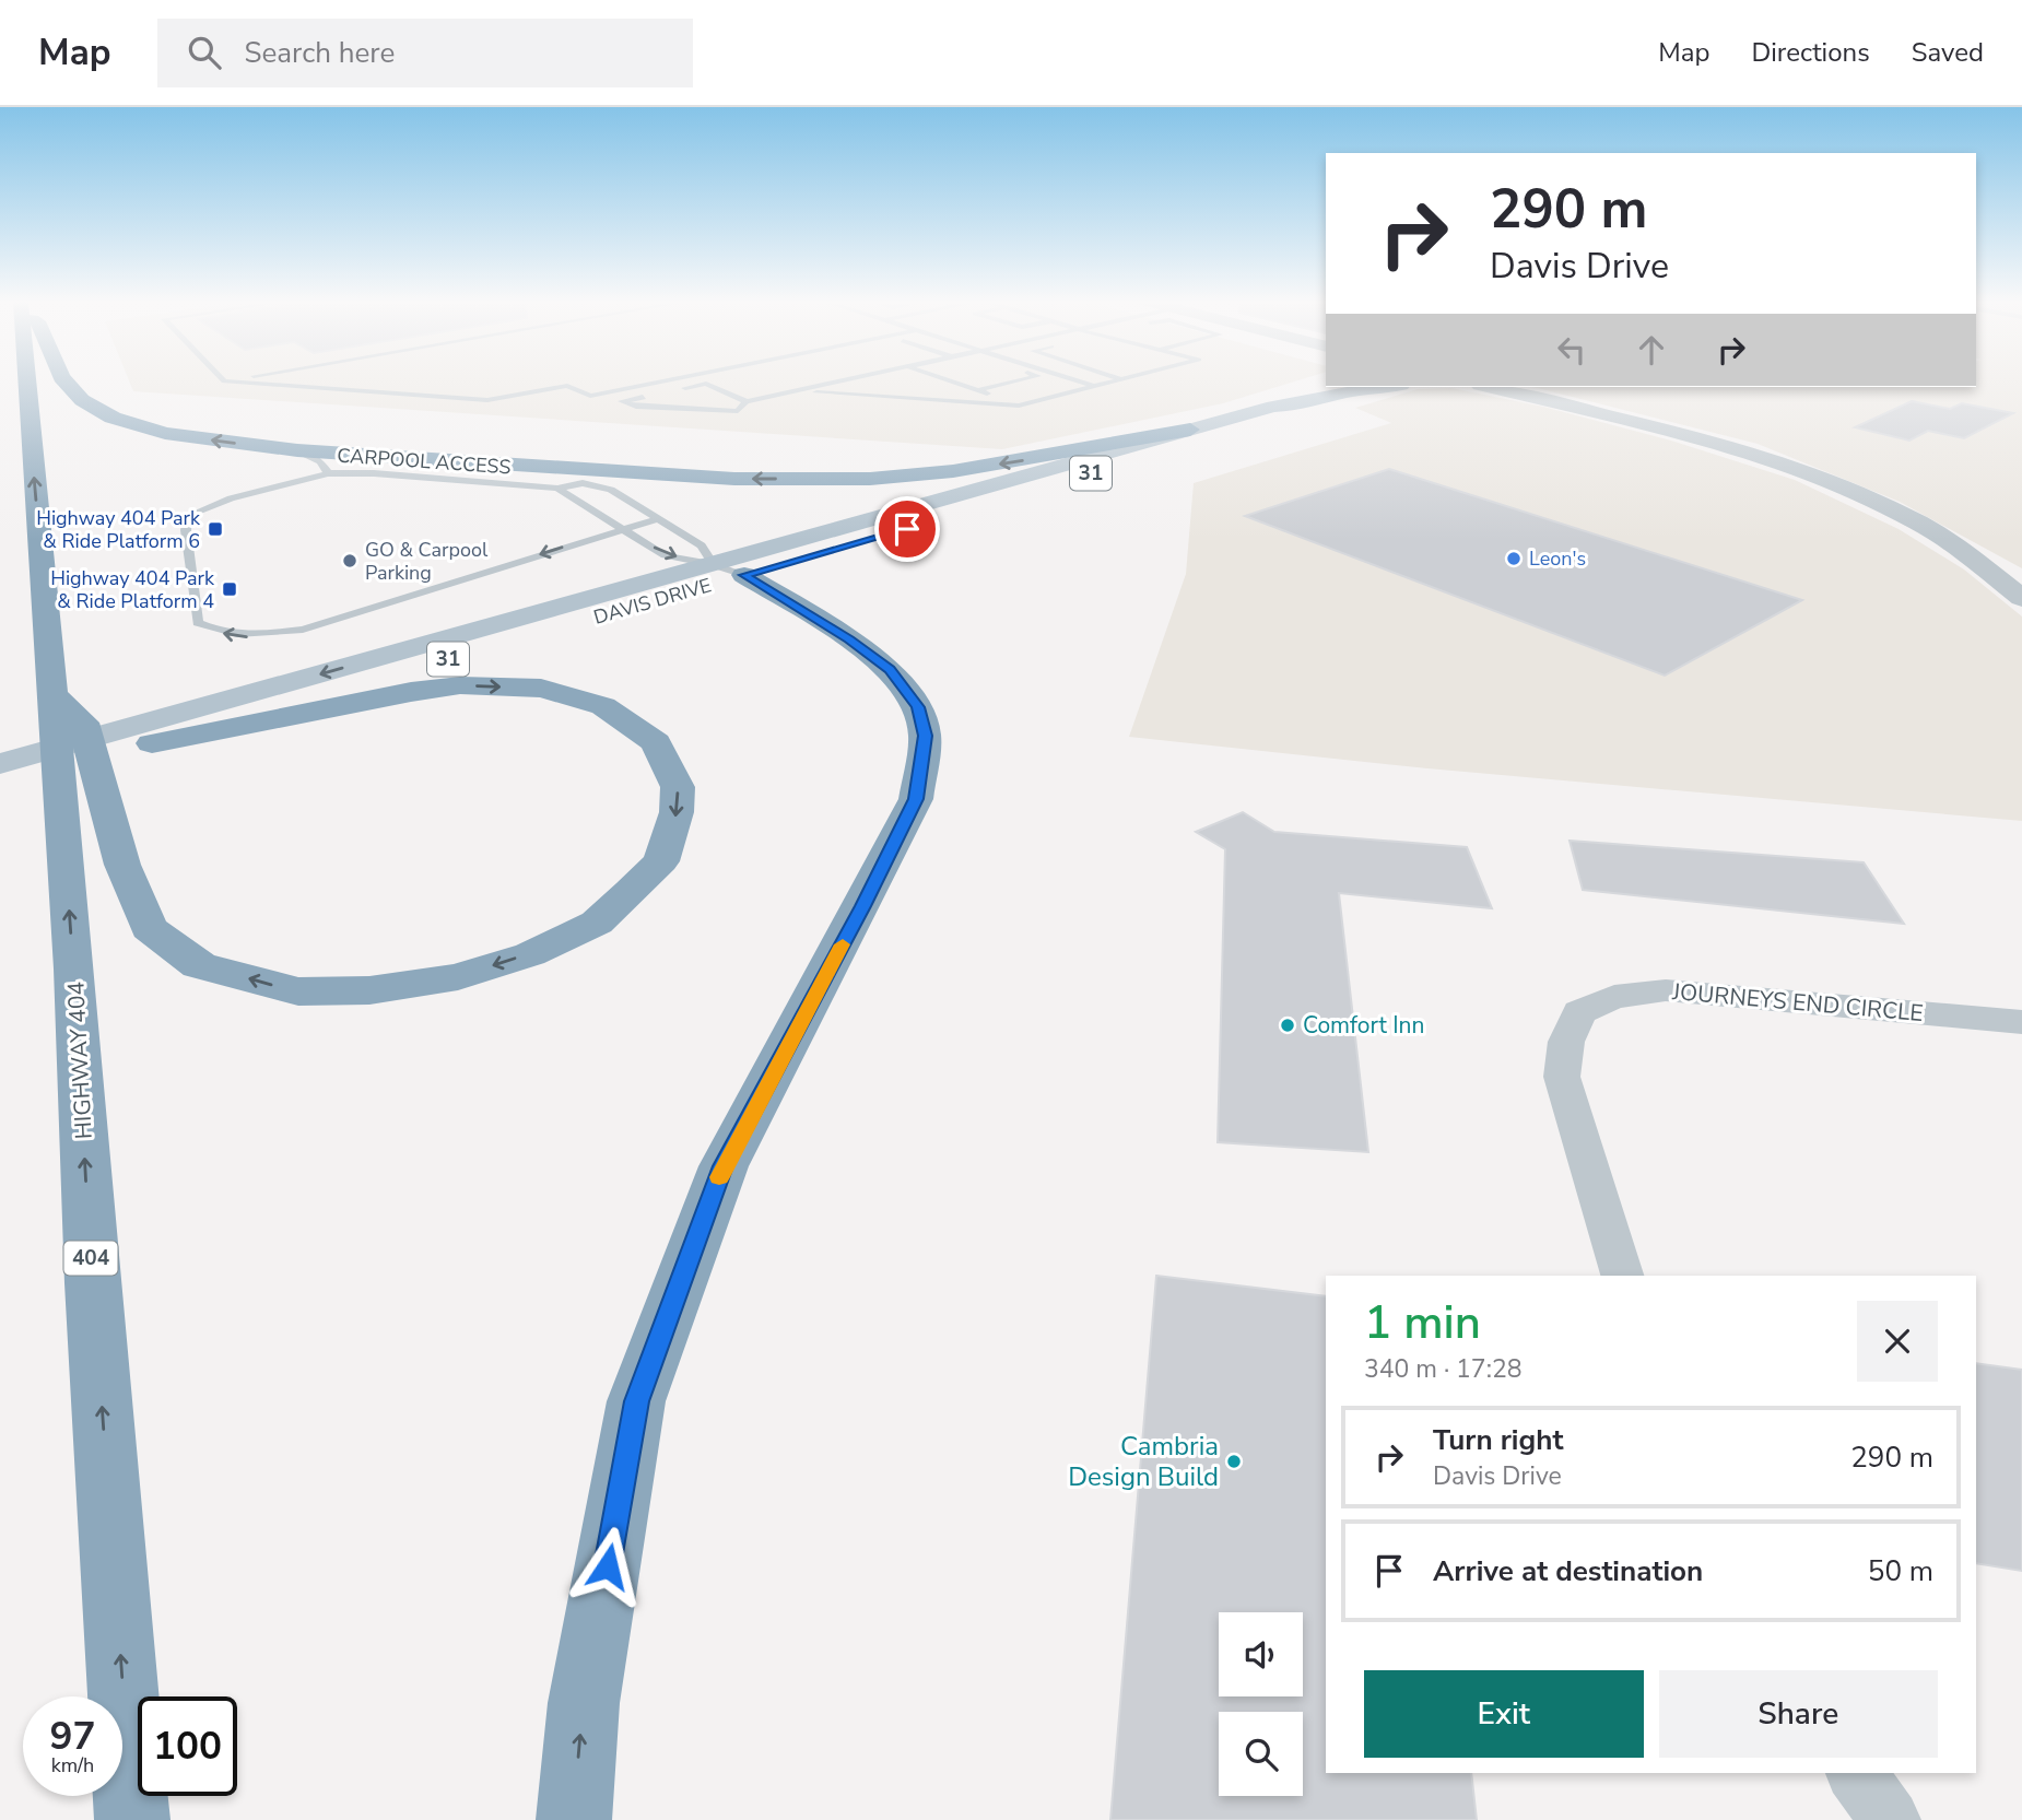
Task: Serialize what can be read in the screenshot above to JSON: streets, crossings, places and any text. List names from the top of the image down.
{
  "streets": {
    "highway": ["HIGHWAY 404", "404"],
    "main road": ["31", "DAVIS DRIVE"],
    "street": ["JOURNEYS END CIRCLE"],
    "lane": ["CARPOOL ACCESS"]
  },
  "crossings": [
    ["CARPOOL ACCESS", "DAVIS DRIVE"]
  ],
  "one_way": ["HIGHWAY 404"],
  "places": {
    "transit": ["Highway 404 Park & Ride Platform 6", "Highway 404 Park & Ride Platform 4"],
    "other": [
      "Leon's",
      "GO & Carpool Parking",
      "Comfort Inn",
      "Cambria Design Build"
    ]
  },
  "page": {
    "header": "Map",
    "search": "Search here",
    "nav": ["Map", "Directions", "Saved"],
    "turn": ["290 m", "Davis Drive"],
    "heading": ["1 min", "340 m · 17:28"],
    "list": [
      {
        "name": "Turn right",
        "note": "Davis Drive",
        "value": "290 m"
      },
      {
        "name": "Arrive at destination",
        "value": "50 m"
      }
    ],
    "buttons": ["Exit", "Share"],
    "speed": "97 km/h",
    "limit": "100"
  }
}
